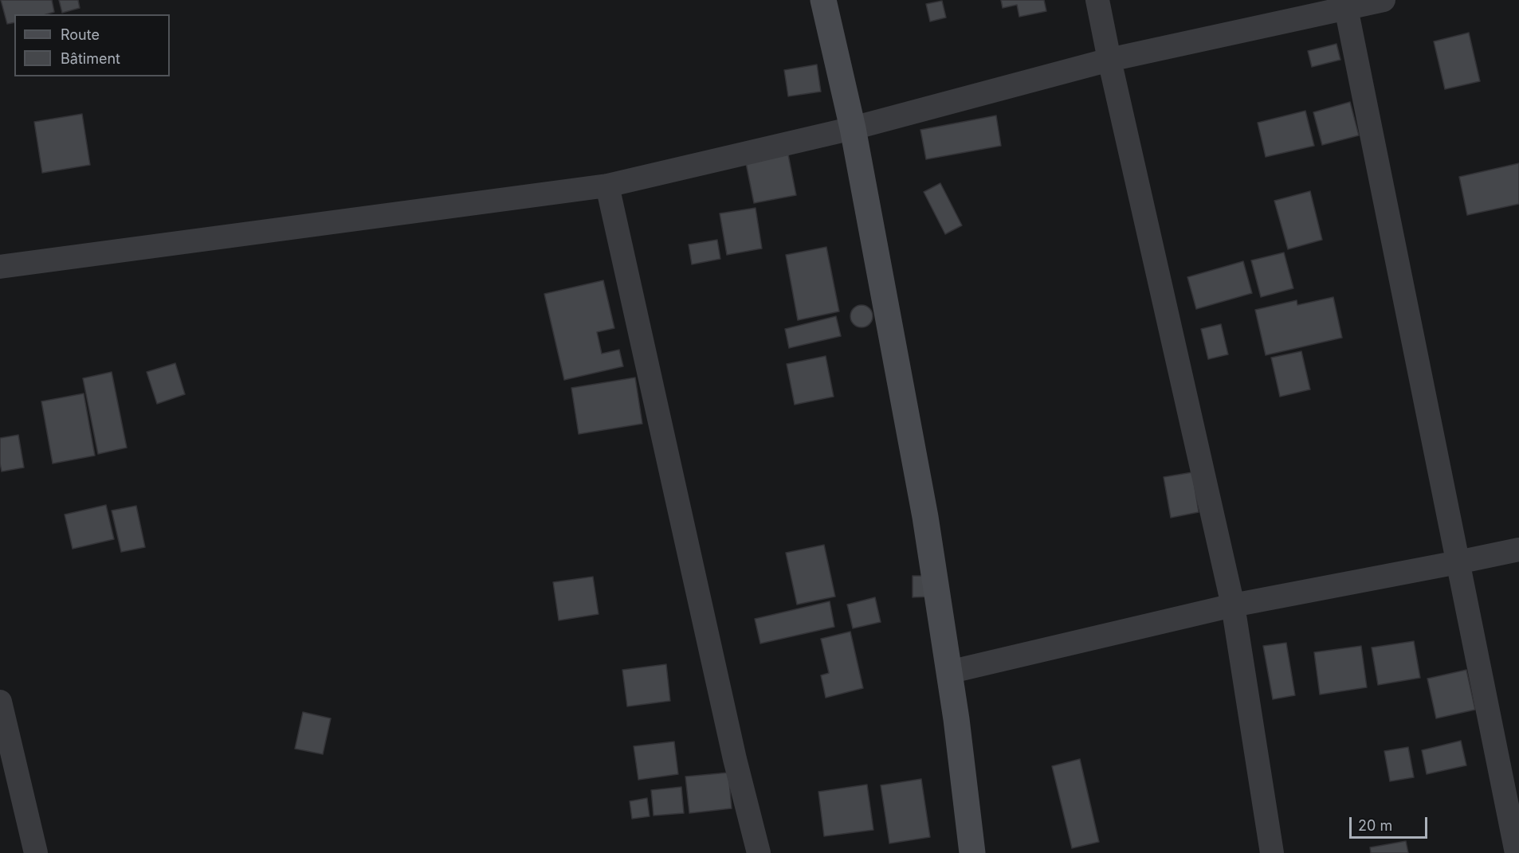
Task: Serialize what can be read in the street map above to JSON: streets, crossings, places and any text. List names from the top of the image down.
{
  "legend": ["Route", "Bâtiment"],
  "scale_bar": "20 m"
}
